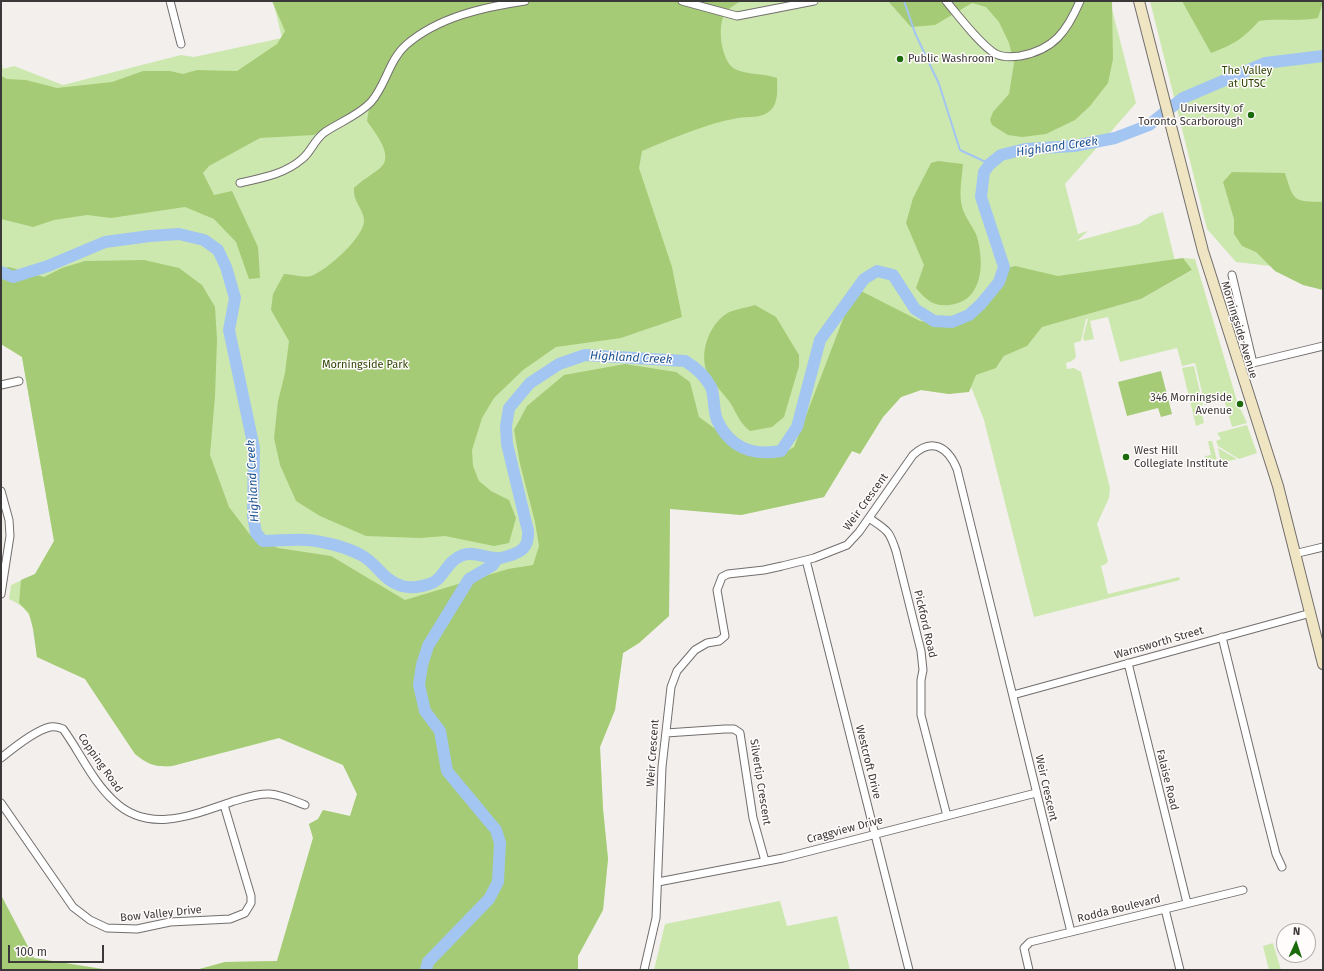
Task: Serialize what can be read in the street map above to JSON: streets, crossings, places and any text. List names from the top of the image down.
{
  "streets": {
    "main road": ["Morningside Avenue"],
    "street": [
      "Weir Crescent",
      "Pickford Road",
      "Warnsworth Street",
      "Westcroft Drive",
      "Copping Road",
      "Falaise Road",
      "Silvertip Crescent",
      "Craggview Drive",
      "Rodda Boulevard",
      "Bow Valley Drive"
    ]
  },
  "crossings": [
    ["Morningside Avenue", "Warnsworth Street"],
    ["Weir Crescent", "Pickford Road"],
    ["Weir Crescent", "Warnsworth Street"],
    ["Weir Crescent", "Westcroft Drive"],
    ["Weir Crescent", "Silvertip Crescent"],
    ["Weir Crescent", "Craggview Drive"],
    ["Weir Crescent", "Rodda Boulevard"],
    ["Pickford Road", "Craggview Drive"],
    ["Warnsworth Street", "Falaise Road"],
    ["Westcroft Drive", "Craggview Drive"],
    ["Copping Road", "Bow Valley Drive"],
    ["Falaise Road", "Rodda Boulevard"],
    ["Silvertip Crescent", "Craggview Drive"]
  ],
  "water": ["Highland Creek"],
  "parks": ["The Valley at UTSC", "Morningside Park"],
  "places": [
    "Public Washroom",
    "University of Toronto Scarborough",
    "346 Morningside Avenue",
    "West Hill Collegiate Institute"
  ],
  "scale_bar": "100 m",
  "north": "top"
}
